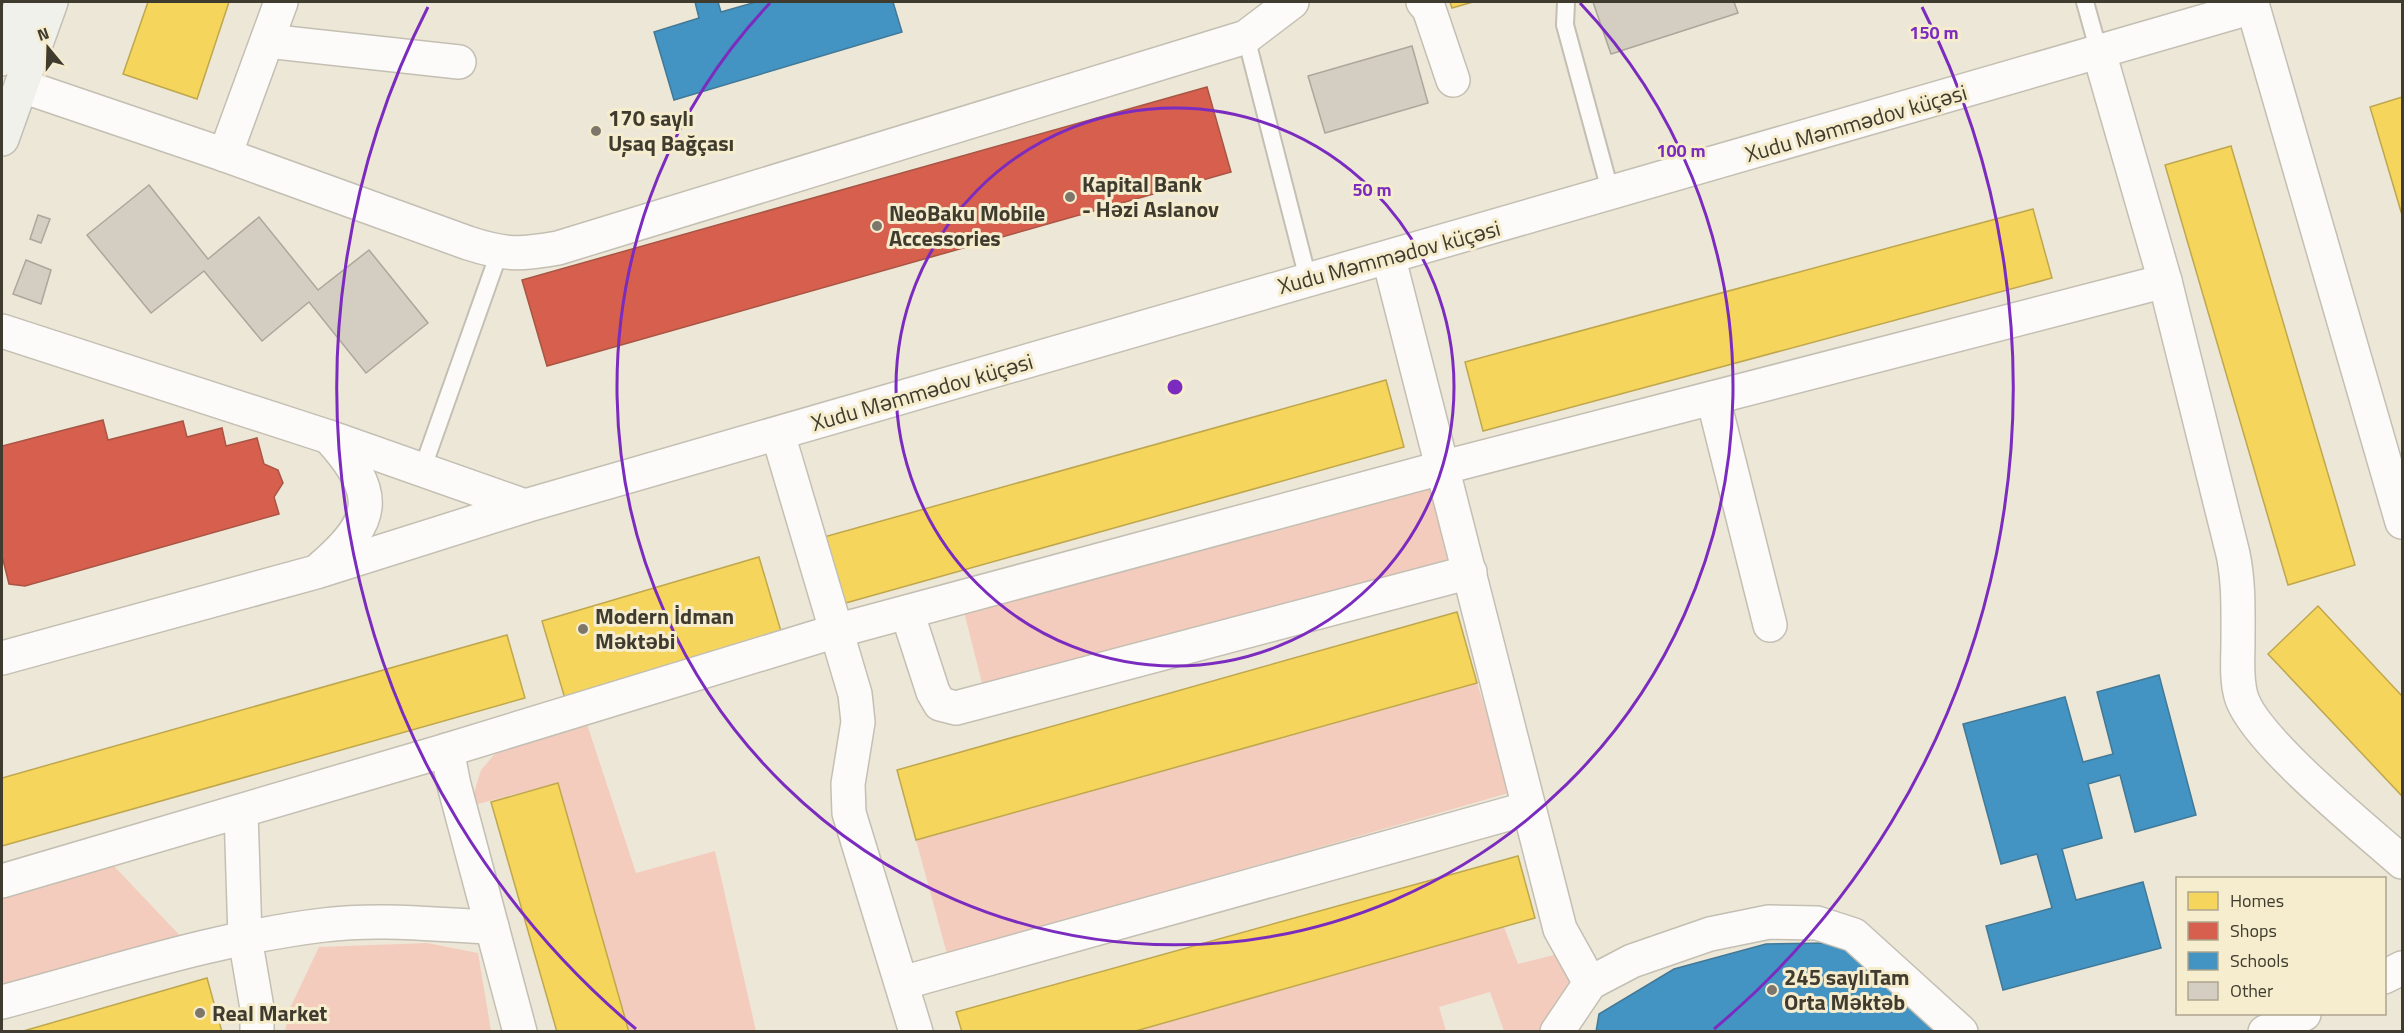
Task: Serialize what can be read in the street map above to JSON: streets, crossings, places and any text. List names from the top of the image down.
{
  "streets": {
    "street": ["Xudu Məmmədov küçəsi"]
  },
  "places": [
    "170 saylı Uşaq Bağçası",
    "Kapital Bank - Həzi Aslanov",
    "NeoBaku Mobile Accessories",
    "Modern İdman Məktəbi",
    "245 saylıTam Orta Məktəb",
    "Real Market"
  ],
  "legend": [
    "Homes",
    "Shops",
    "Schools",
    "Other"
  ],
  "north": "top",
  "rings": ["150 m", "100 m", "50 m"]
}
